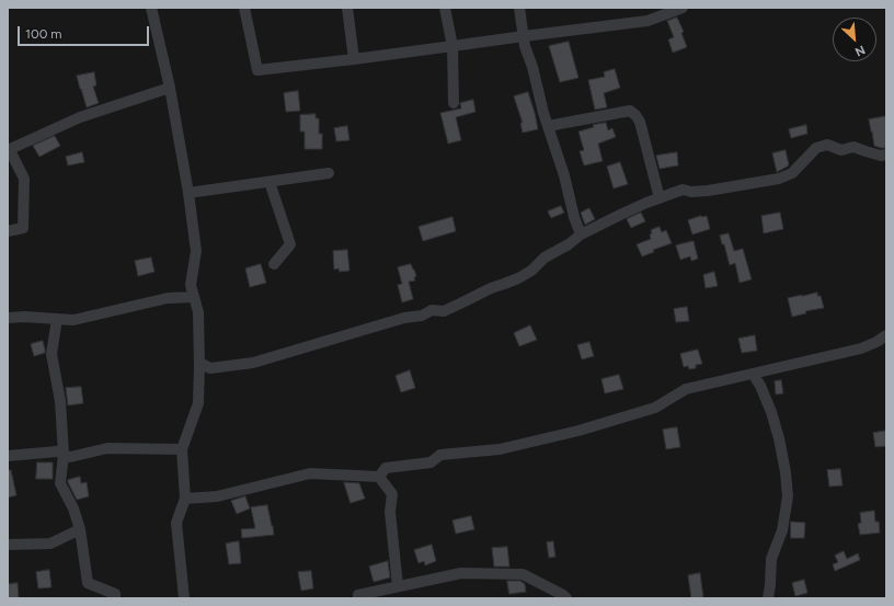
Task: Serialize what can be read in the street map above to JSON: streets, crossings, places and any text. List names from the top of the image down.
{
  "scale_bar": "100 m",
  "north": "bottom right"
}
